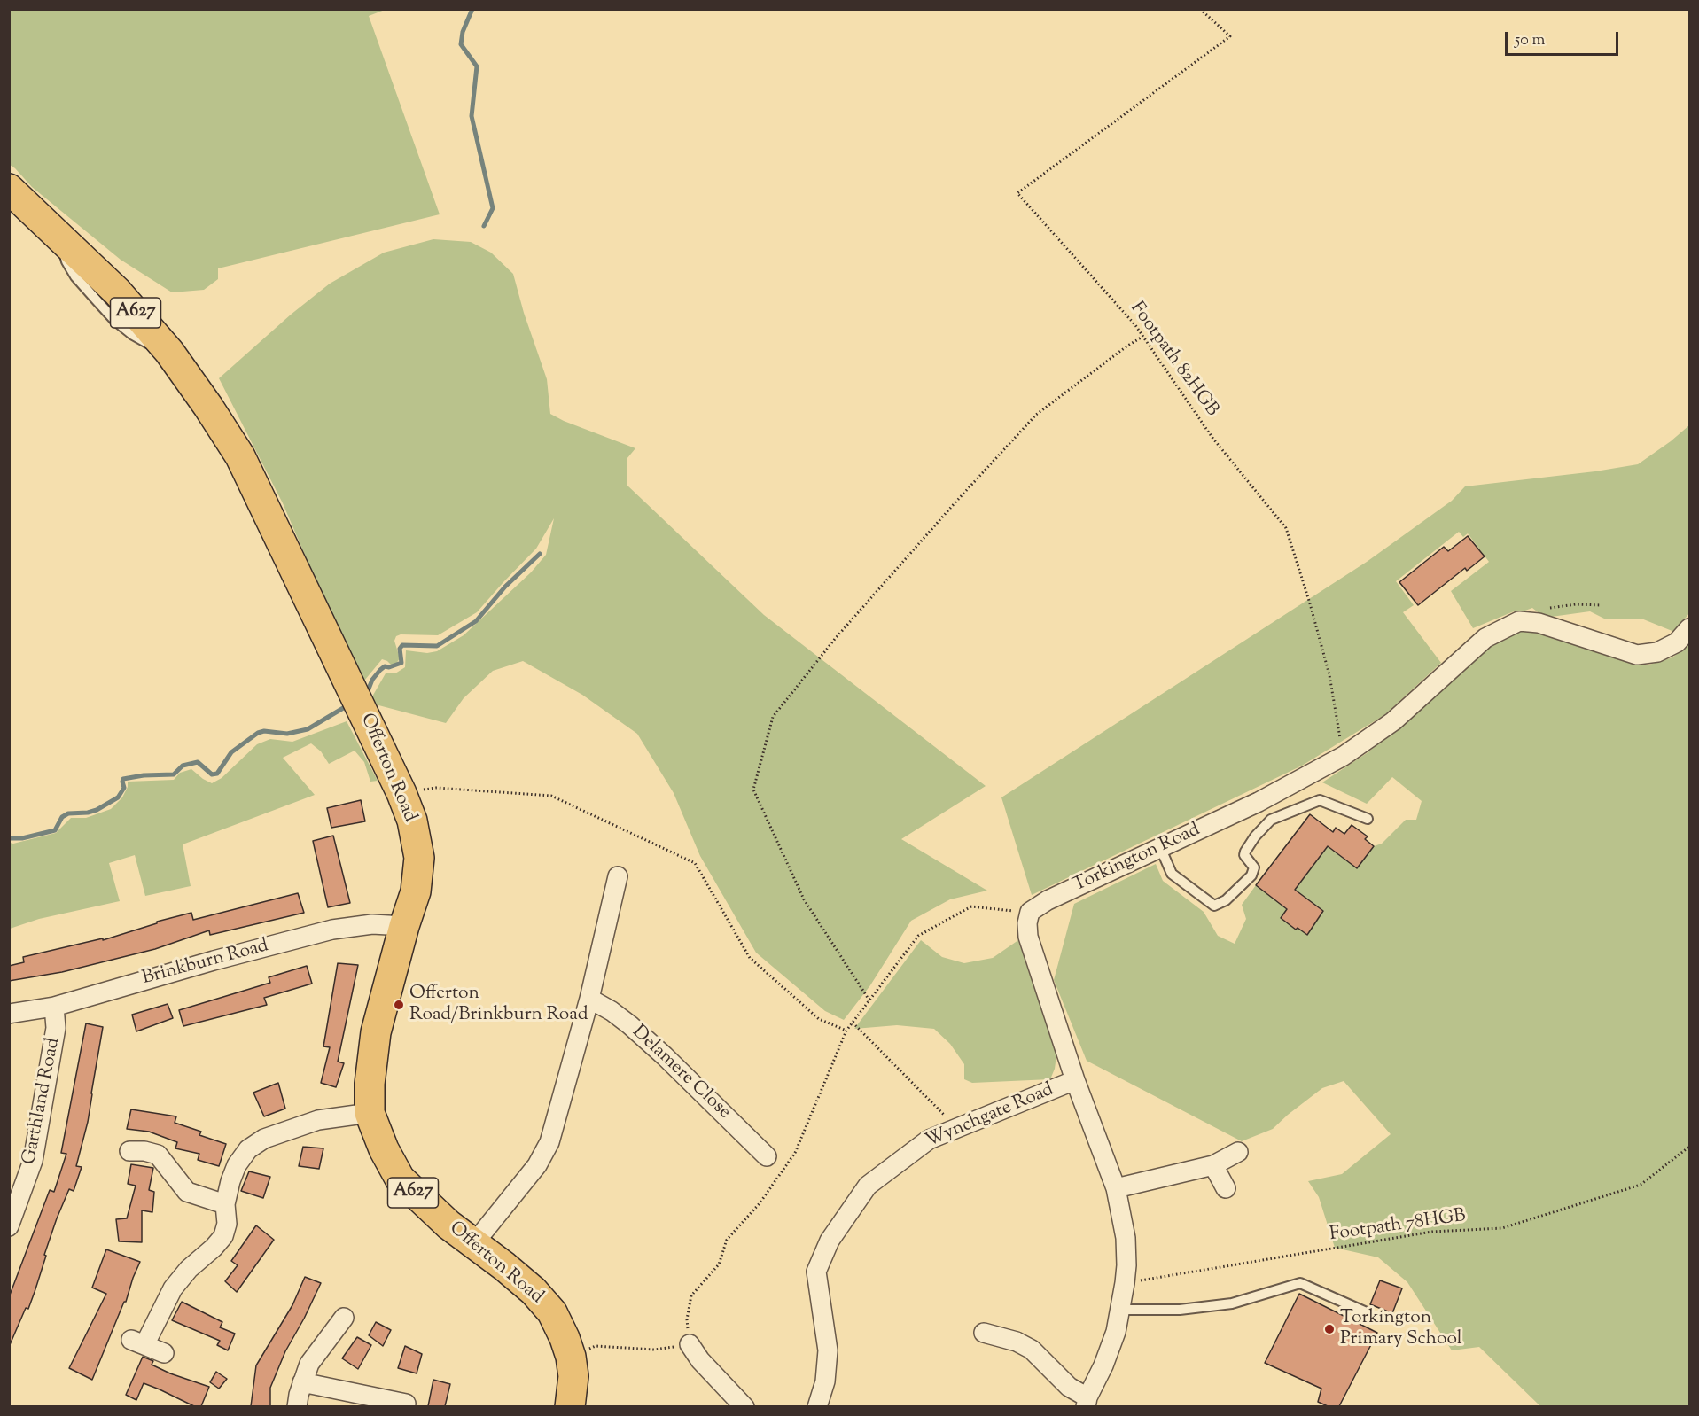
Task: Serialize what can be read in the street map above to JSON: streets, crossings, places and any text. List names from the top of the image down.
{
  "streets": {
    "main road": ["A627", "Offerton Road"],
    "street": [
      "Torkington Road",
      "Brinkburn Road",
      "Delamere Close",
      "Garthland Road",
      "Wynchgate Road"
    ],
    "path": ["Footpath 82HGB", "Footpath 78HGB"]
  },
  "crossings": [
    ["Footpath 82HGB", "Torkington Road"],
    ["Offerton Road", "Brinkburn Road"],
    ["Brinkburn Road", "Garthland Road"]
  ],
  "places": ["Offerton Road/Brinkburn Road", "Torkington Primary School"],
  "scale_bar": "50 m"
}
